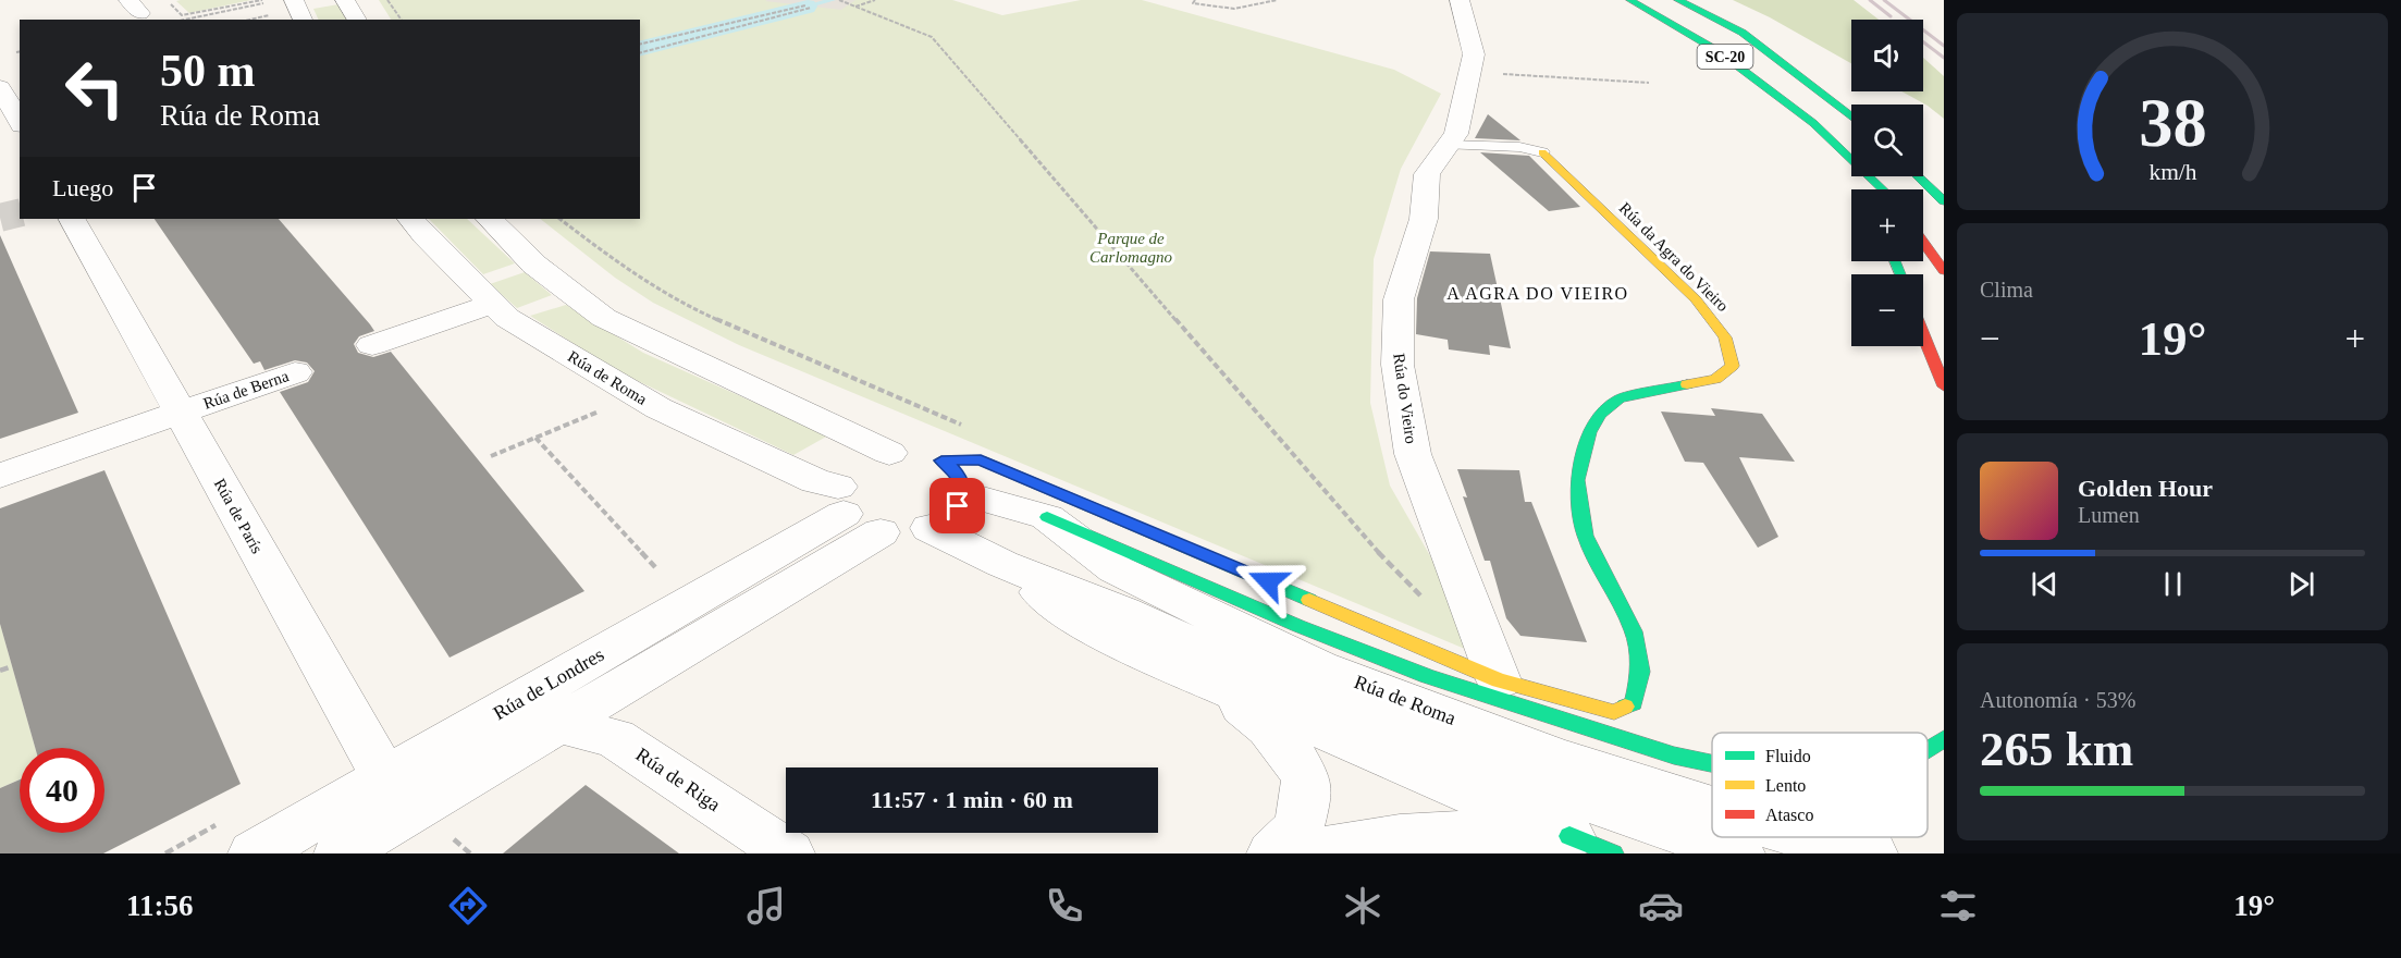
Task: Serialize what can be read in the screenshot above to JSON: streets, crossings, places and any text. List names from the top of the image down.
{
  "streets": {
    "main road": ["SC-20", "Rúa da Agra do Vieiro", "Rúa de Roma"],
    "street": [
      "Rúa de Berna",
      "Rúa do Vieiro",
      "Rúa de París",
      "Rúa de Londres",
      "Rúa de Riga"
    ]
  },
  "crossings": [
    ["Rúa da Agra do Vieiro", "Rúa de Roma"],
    ["Rúa da Agra do Vieiro", "Rúa do Vieiro"],
    ["Rúa de Roma", "Rúa do Vieiro"],
    ["Rúa de Roma", "Rúa de Londres"],
    ["Rúa de Berna", "Rúa de París"],
    ["Rúa de París", "Rúa de Londres"],
    ["Rúa de Londres", "Rúa de Riga"]
  ],
  "districts": ["A AGRA DO VIEIRO"],
  "parks": ["Parque de Carlomagno"],
  "legend": ["Fluido", "Lento", "Atasco"],
  "page": {
    "map_buttons": ["+", "−"],
    "turn": ["50 m", "Rúa de Roma"],
    "then": "Luego",
    "tile": [
      "Clima",
      ["Autonomía · 53%", "265 km"]
    ],
    "heat": ["−", "19°", "+"],
    "song": ["Golden Hour", "Lumen"],
    "limit": "40",
    "trip": "11:57 · 1 min · 60 m",
    "tabs": ["11:56", "19°"],
    "gauge": ["38", "km/h"]
  }
}
